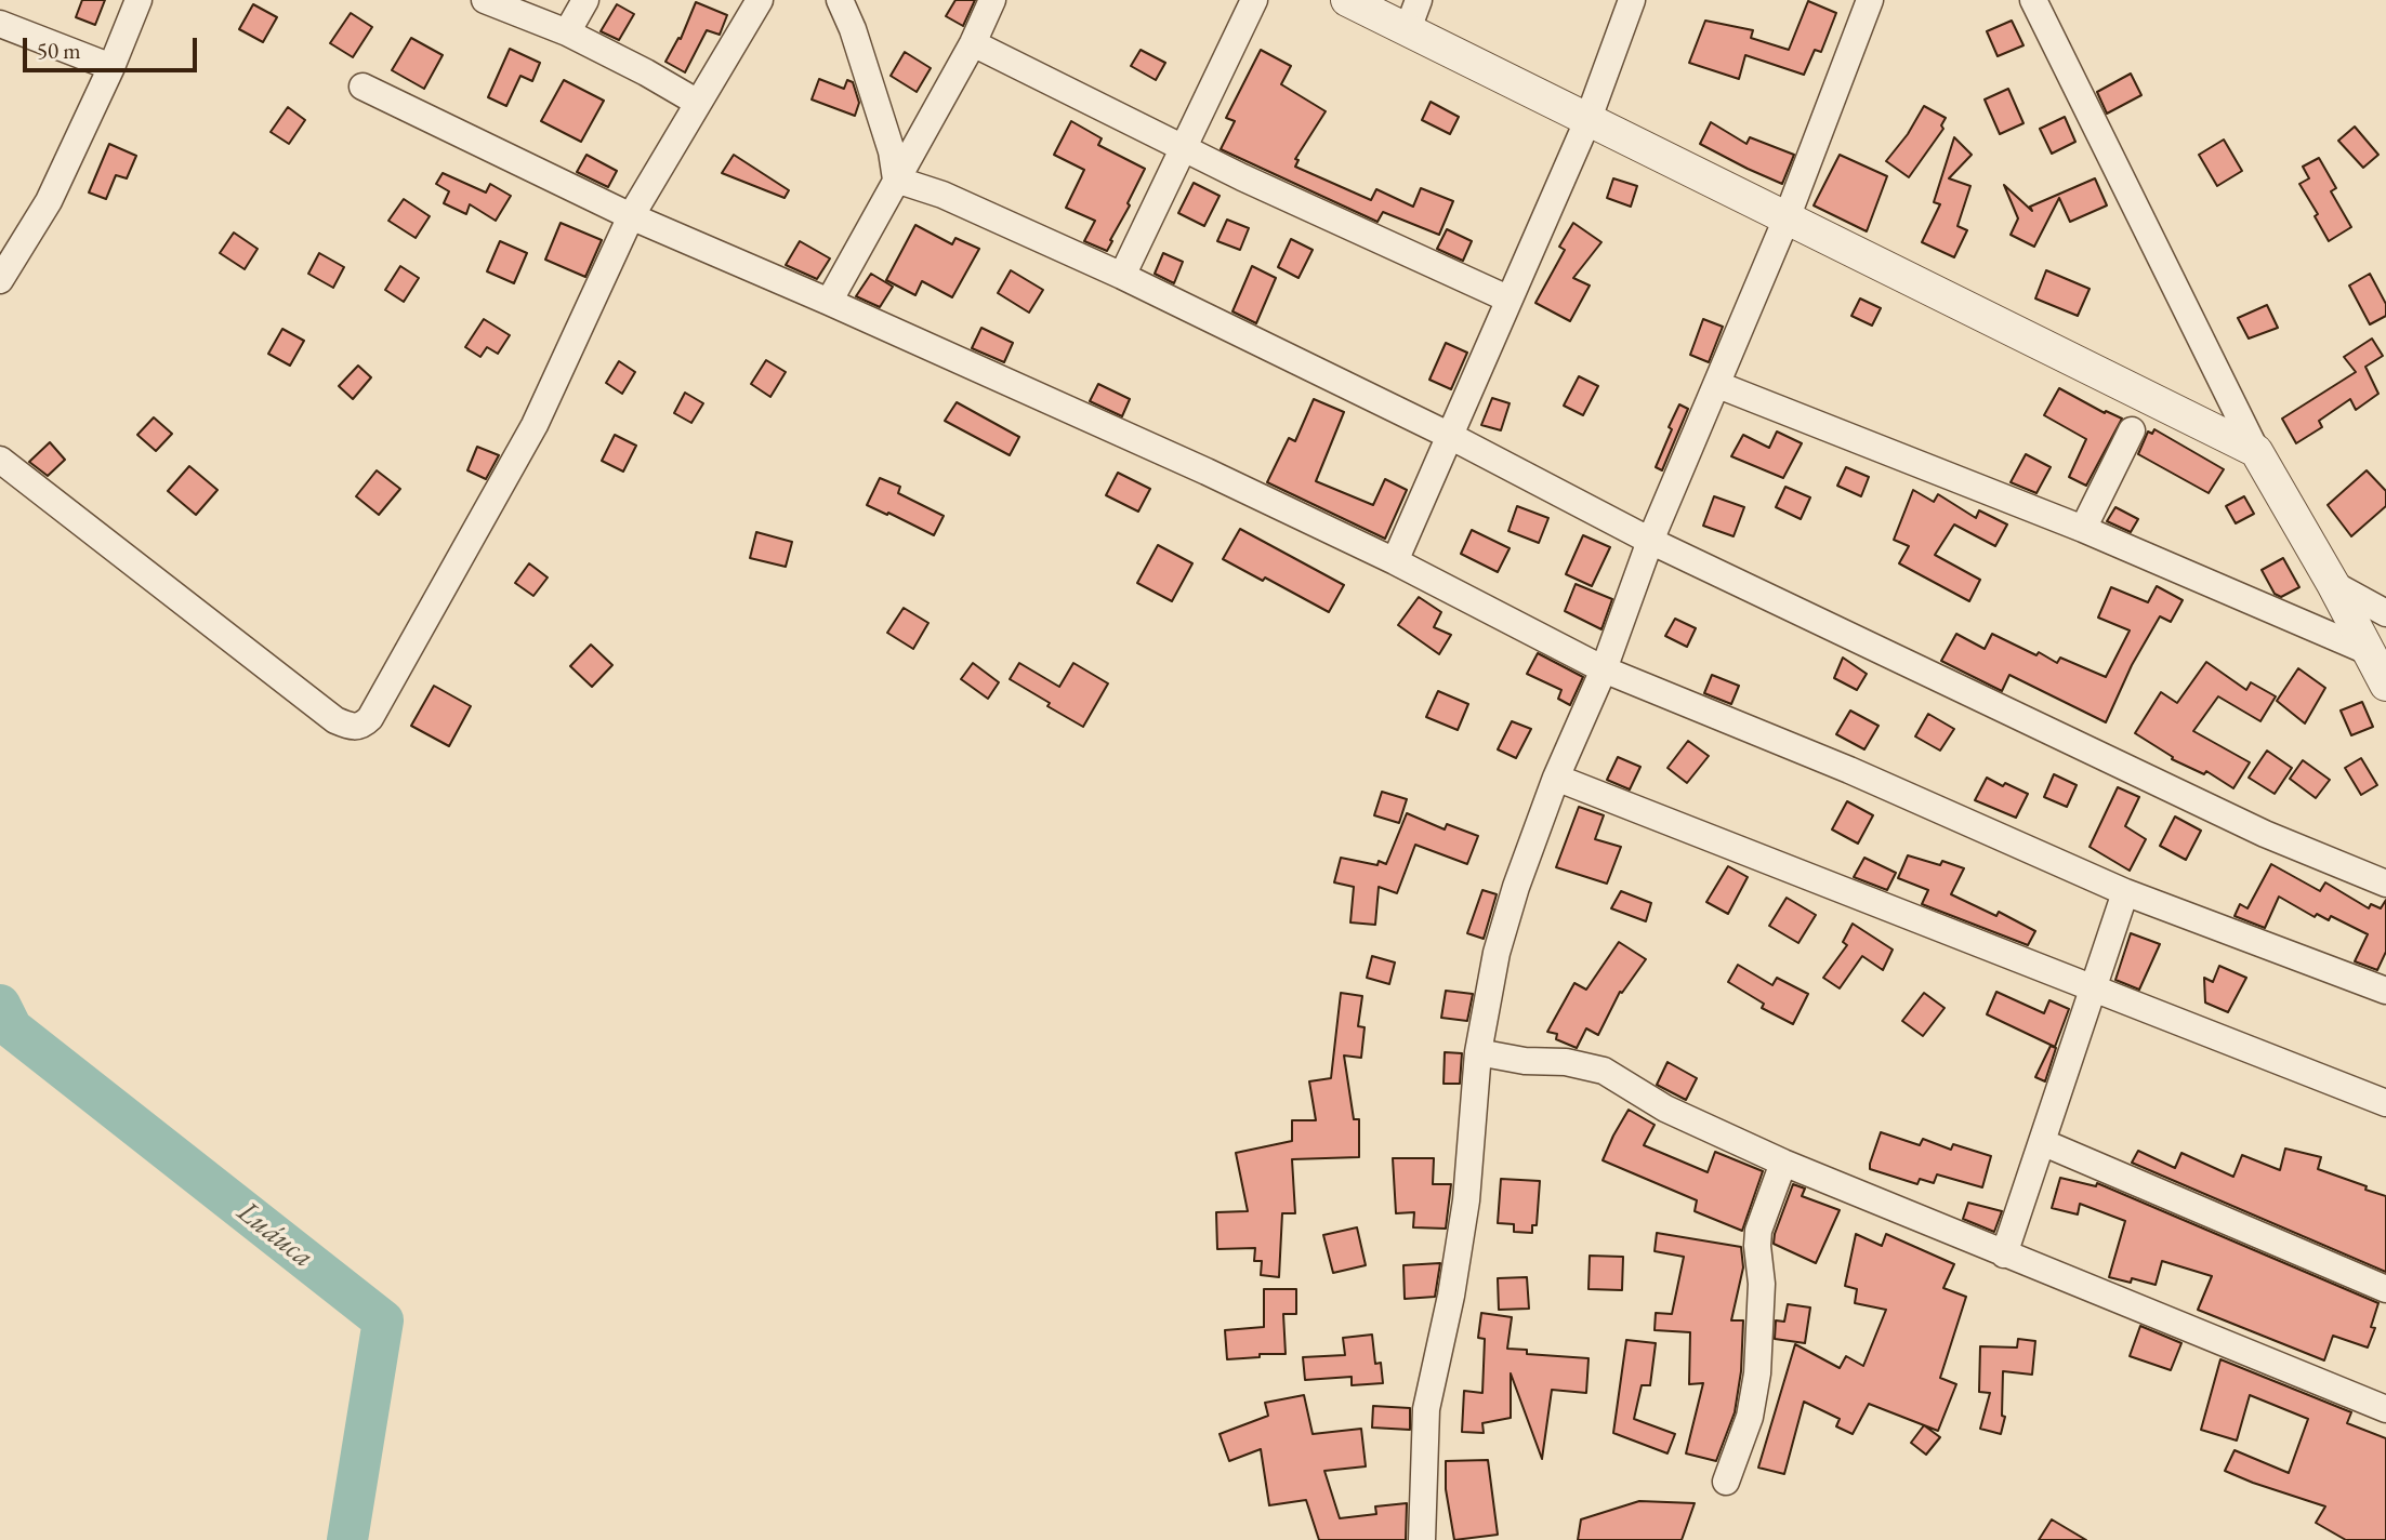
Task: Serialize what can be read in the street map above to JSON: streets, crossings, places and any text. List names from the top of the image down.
{
  "water": ["Luáuca"],
  "scale_bar": "50 m"
}
